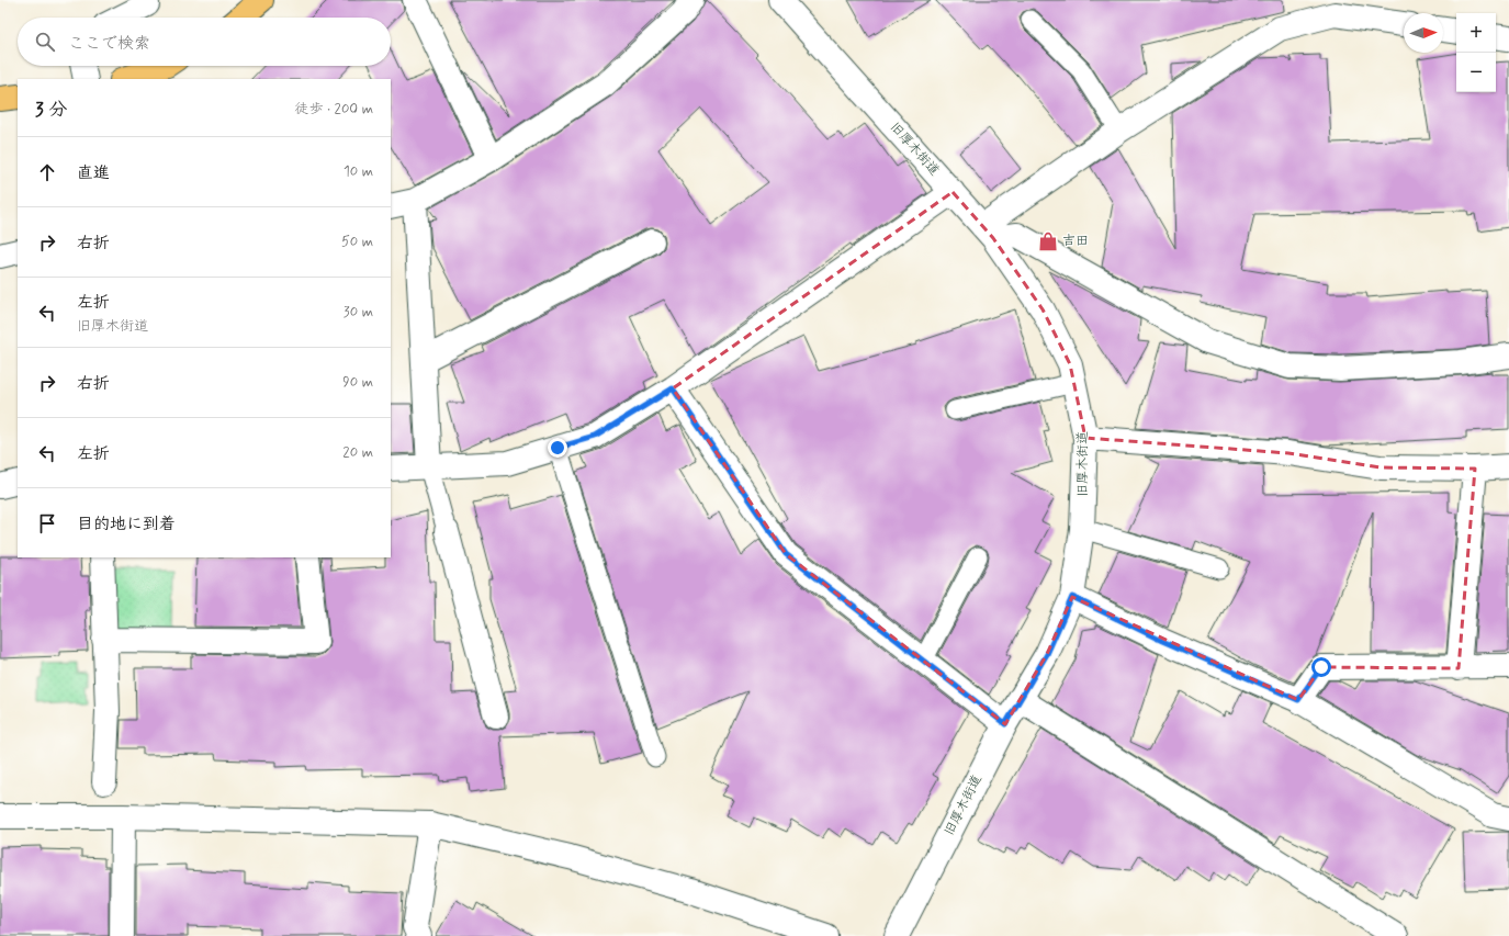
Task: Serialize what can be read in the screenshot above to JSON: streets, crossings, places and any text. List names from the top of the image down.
{
  "streets": {
    "street": ["旧厚木街道"]
  },
  "places": {
    "shop": ["吉田"]
  },
  "north": "right",
  "page": {
    "map_buttons": ["+", "−"],
    "search": "ここで検索",
    "heading": ["3 分", "徒歩 · 200 m"],
    "list": [
      ["直進", "10 m"],
      ["右折", "50 m"],
      ["左折", "旧厚木街道", "30 m"],
      ["右折", "90 m"],
      ["左折", "20 m"],
      "目的地に到着"
    ]
  }
}
